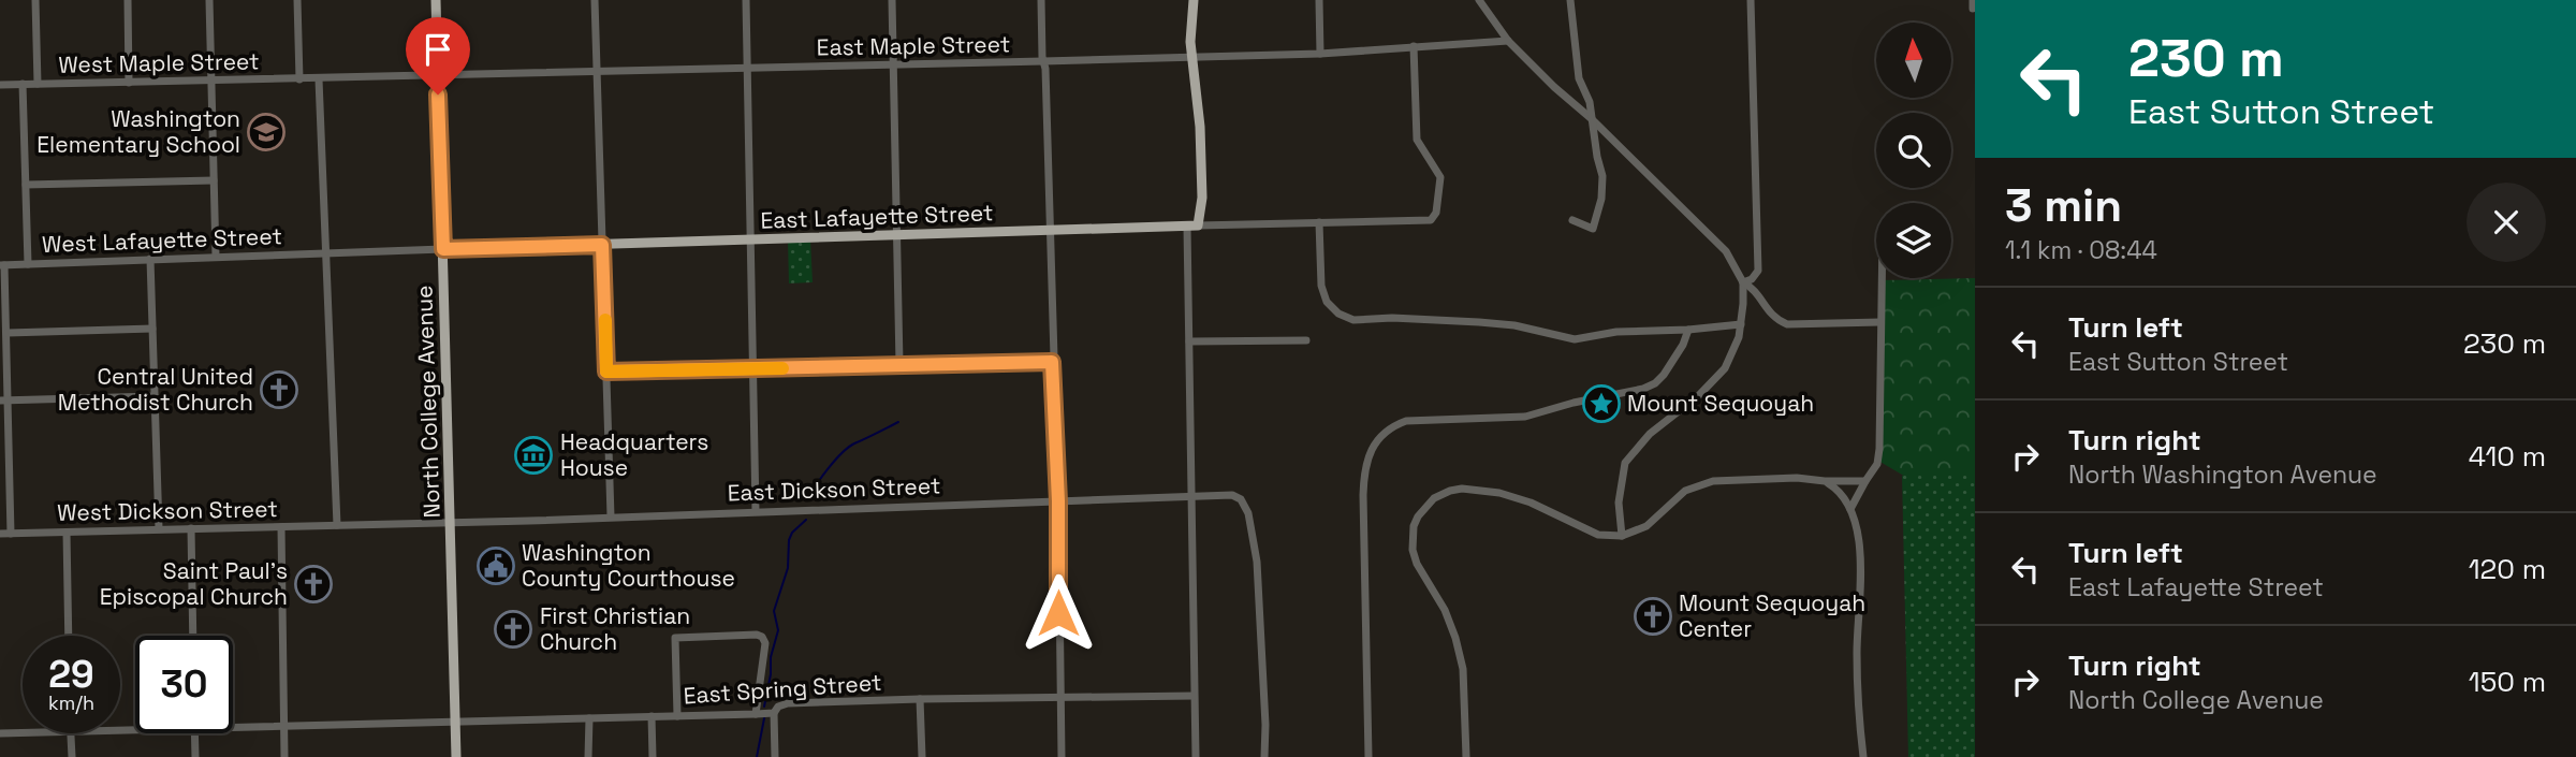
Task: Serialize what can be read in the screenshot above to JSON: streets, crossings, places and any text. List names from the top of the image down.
{
  "streets": {
    "main road": ["East Lafayette Street", "North College Avenue"],
    "street": [
      "East Maple Street",
      "West Maple Street",
      "West Lafayette Street",
      "East Dickson Street",
      "West Dickson Street",
      "East Spring Street"
    ]
  },
  "crossings": [
    ["East Maple Street", "West Maple Street"],
    ["East Maple Street", "East Lafayette Street"],
    ["East Maple Street", "North College Avenue"],
    ["East Lafayette Street", "West Lafayette Street"],
    ["East Lafayette Street", "North College Avenue"],
    ["North College Avenue", "East Dickson Street"],
    ["North College Avenue", "East Spring Street"],
    ["East Dickson Street", "West Dickson Street"]
  ],
  "places": {
    "school or university": ["Washington Elementary School"],
    "church": [
      "Central United Methodist Church",
      "Saint Paul's Episcopal Church",
      "Mount Sequoyah Center",
      "First Christian Church"
    ],
    "place": ["Mount Sequoyah"],
    "museum": ["Headquarters House"],
    "public building": ["Washington County Courthouse"]
  },
  "north": "top",
  "page": {
    "turn": ["230 m", "East Sutton Street"],
    "heading": ["3 min", "1.1 km · 08:44"],
    "list": [
      {
        "name": "Turn left",
        "note": "East Sutton Street",
        "value": "230 m"
      },
      {
        "name": "Turn right",
        "note": "North Washington Avenue",
        "value": "410 m"
      },
      {
        "name": "Turn left",
        "note": "East Lafayette Street",
        "value": "120 m"
      },
      {
        "name": "Turn right",
        "note": "North College Avenue",
        "value": "150 m"
      }
    ],
    "speed": "29 km/h",
    "limit": "30"
  }
}
